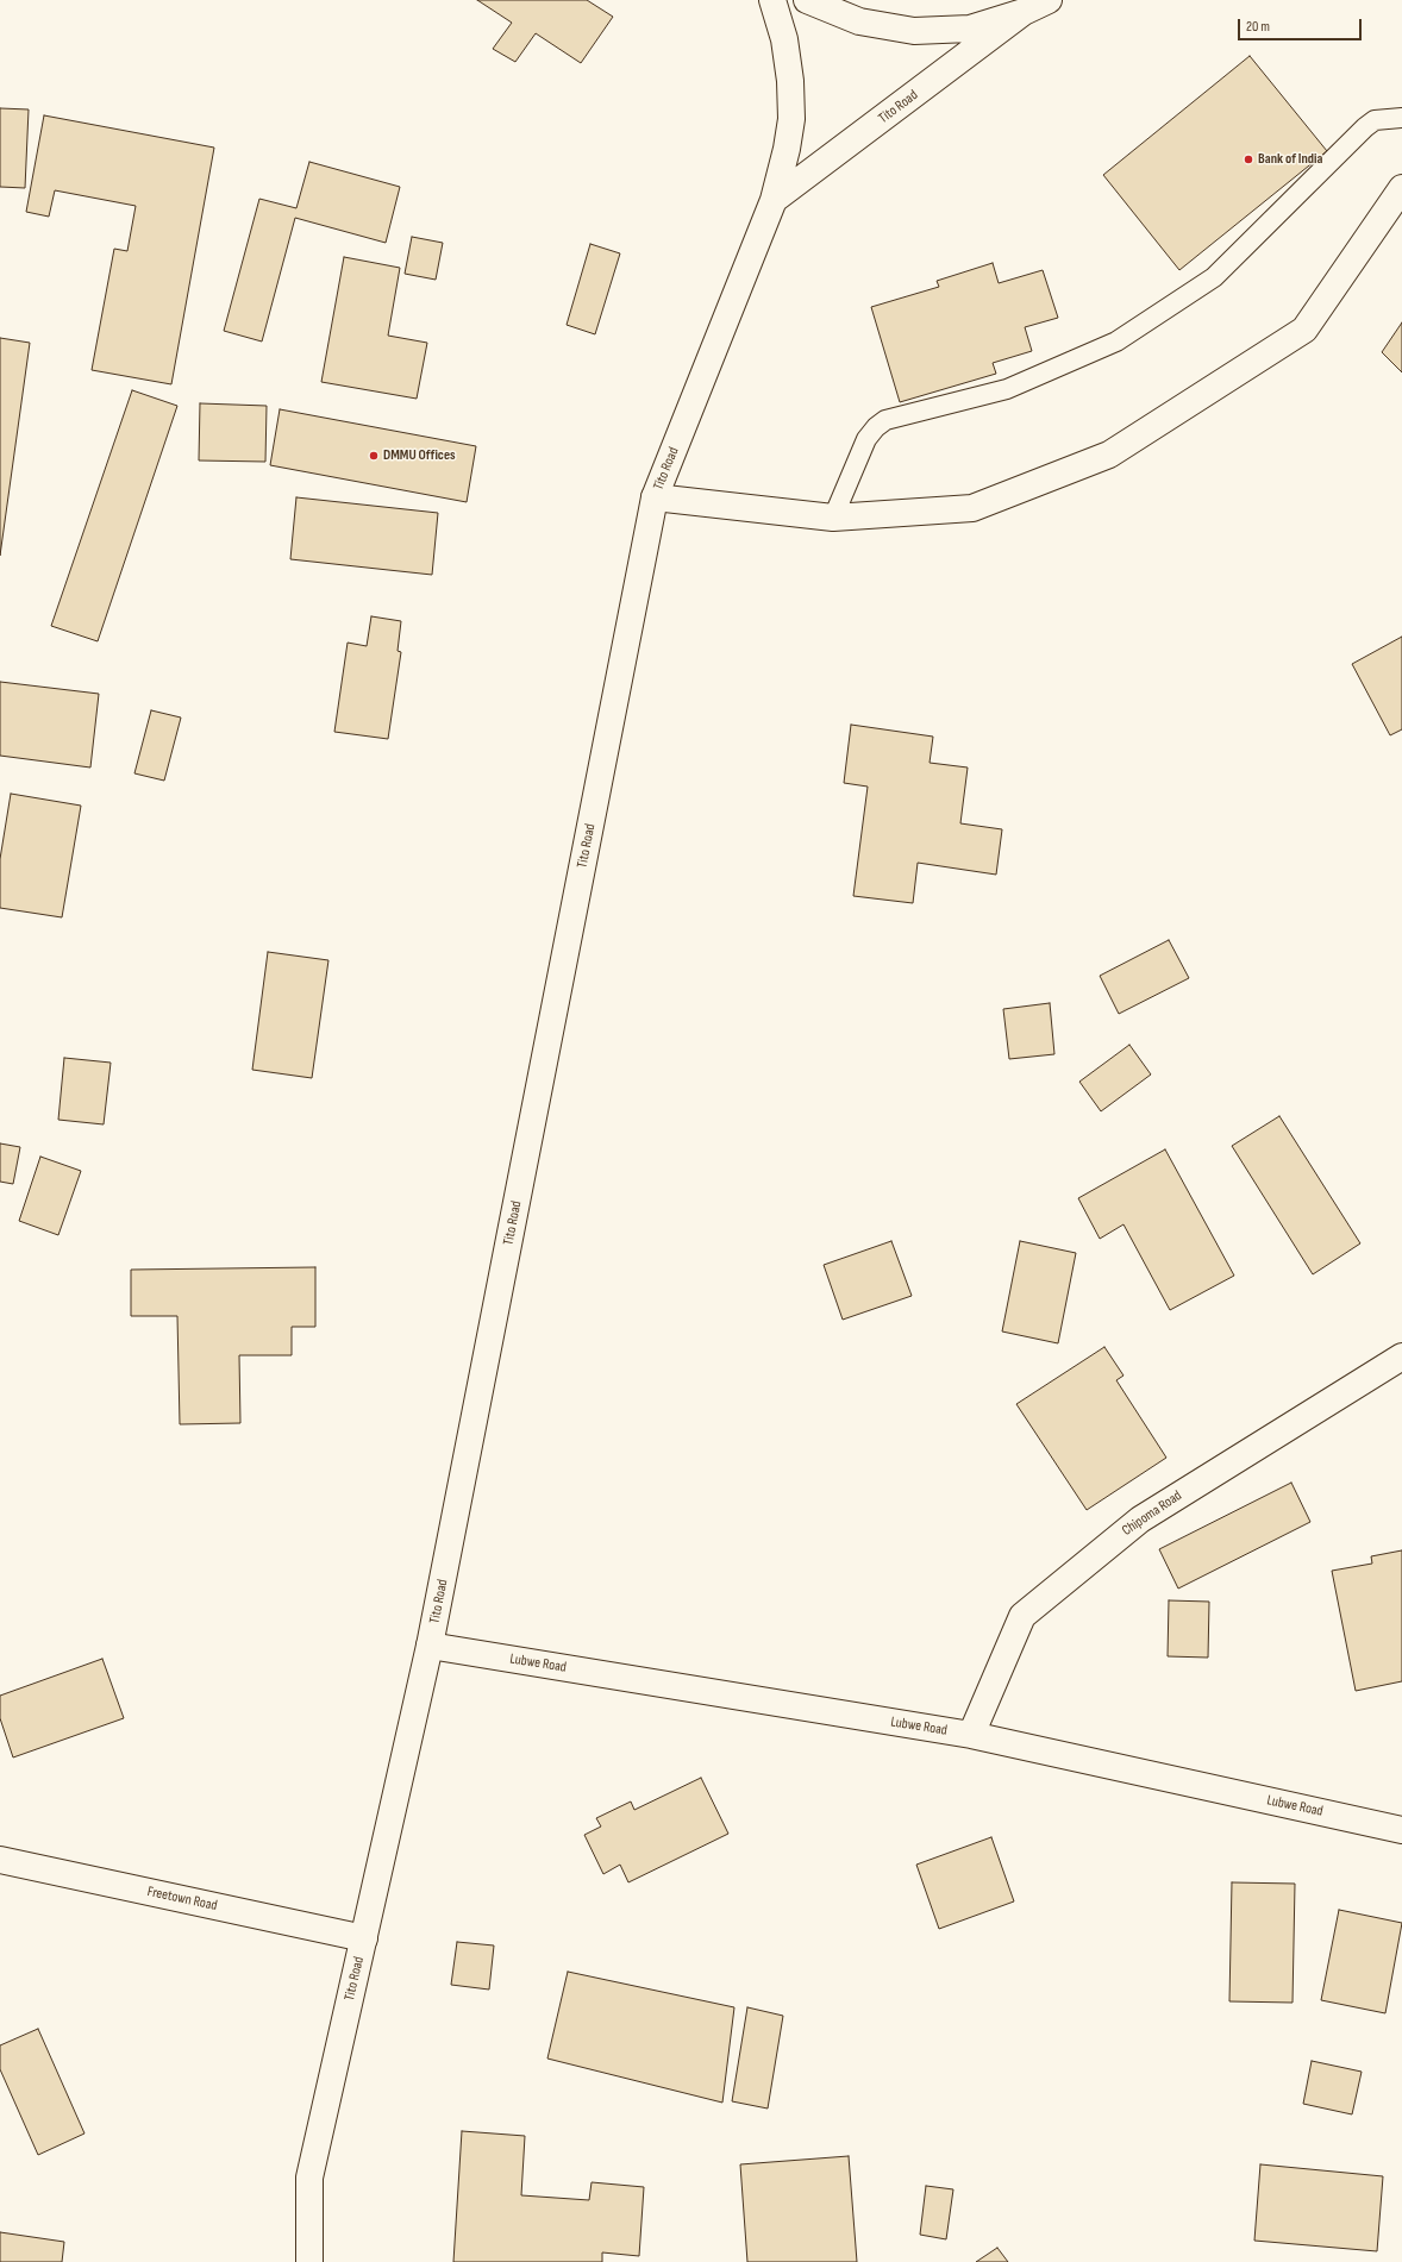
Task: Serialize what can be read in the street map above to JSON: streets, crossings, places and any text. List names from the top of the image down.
{
  "streets": {
    "main road": [
      "Tito Road",
      "Chipoma Road",
      "Lubwe Road",
      "Freetown Road"
    ]
  },
  "crossings": [
    ["Tito Road", "Lubwe Road"],
    ["Tito Road", "Freetown Road"],
    ["Chipoma Road", "Lubwe Road"]
  ],
  "places": ["Bank of India", "DMMU Offices"],
  "scale_bar": "20 m"
}
